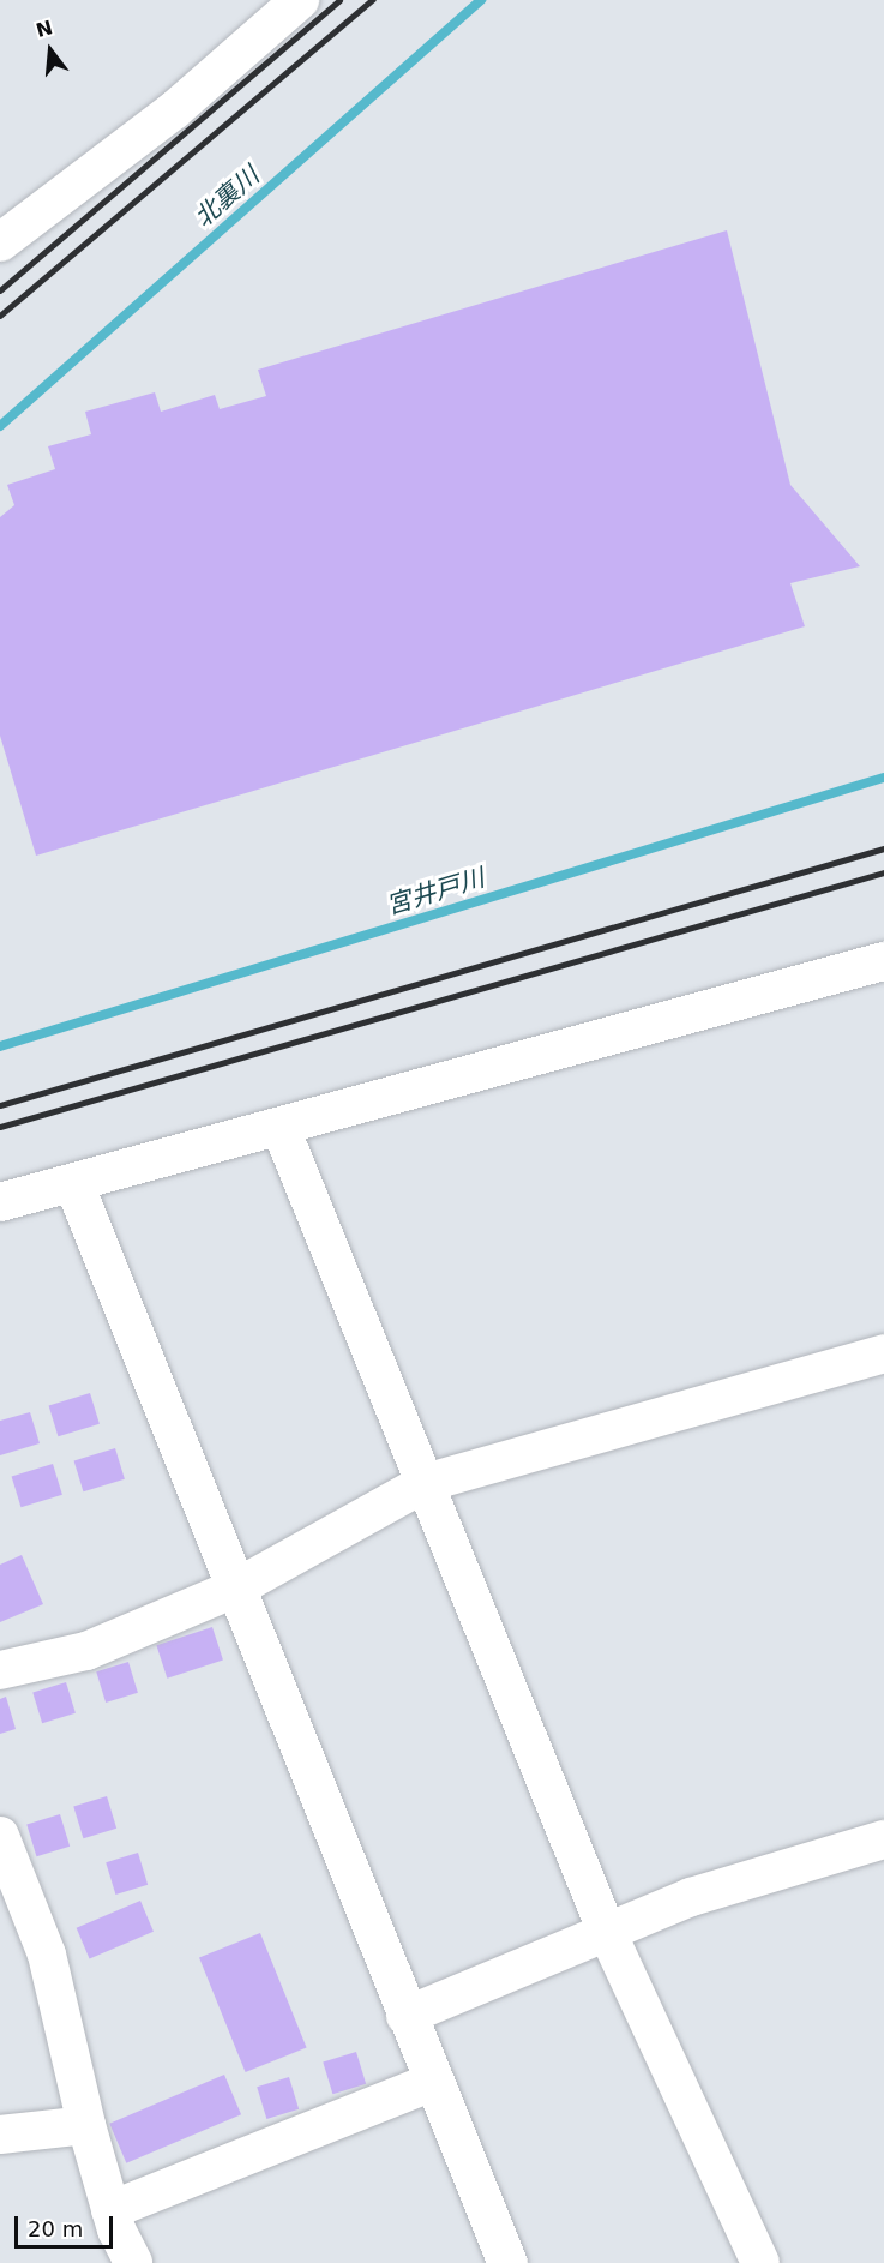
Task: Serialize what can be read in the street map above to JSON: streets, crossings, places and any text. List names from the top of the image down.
{
  "water": ["北裏川", "宮井戸川"],
  "scale_bar": "20 m",
  "north": "top"
}
